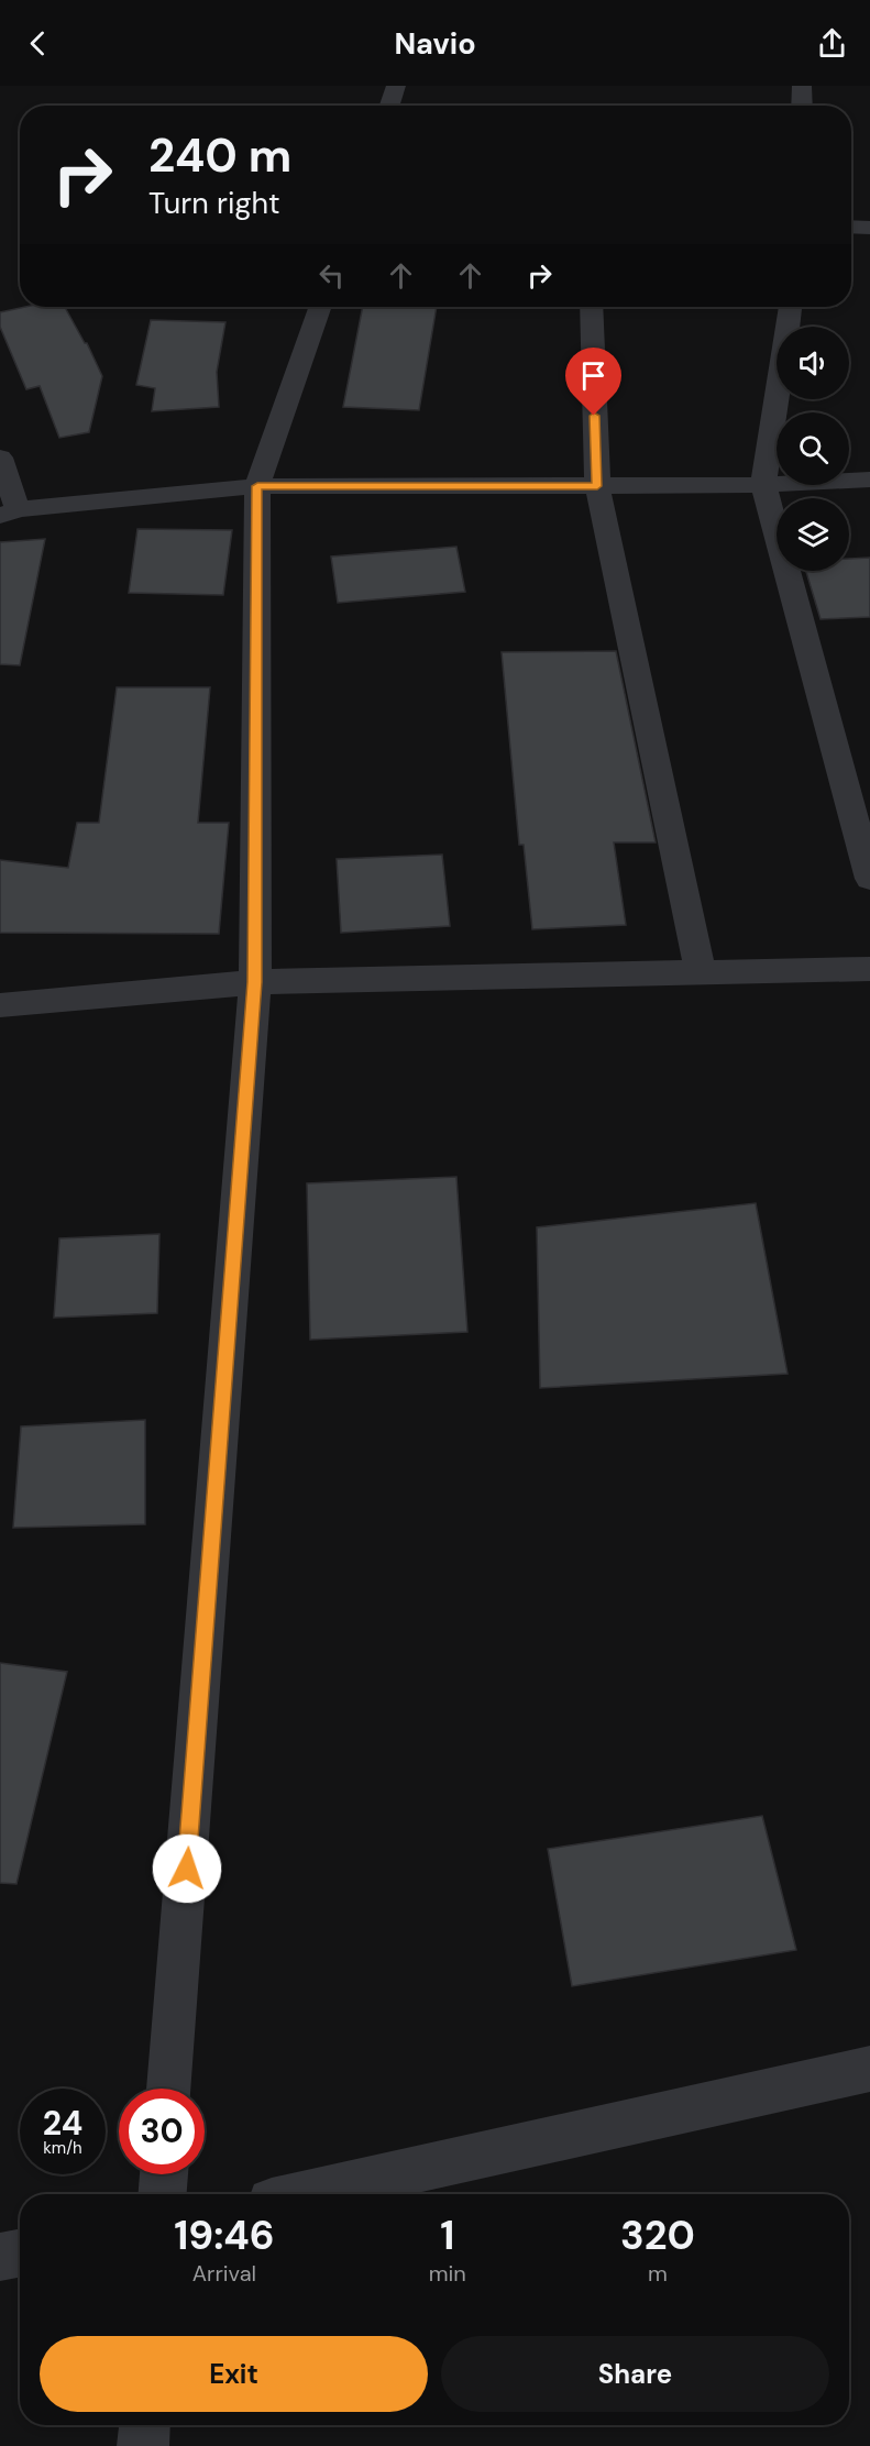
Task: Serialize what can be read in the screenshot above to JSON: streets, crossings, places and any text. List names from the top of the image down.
{
  "page": {
    "header": "Navio",
    "turn": ["240 m", "Turn right"],
    "speed": "24 km/h",
    "limit": "30",
    "eta": [
      "19:46",
      "Arrival",
      "1",
      "min",
      "320",
      "m"
    ],
    "buttons": ["Exit", "Share"]
  }
}
